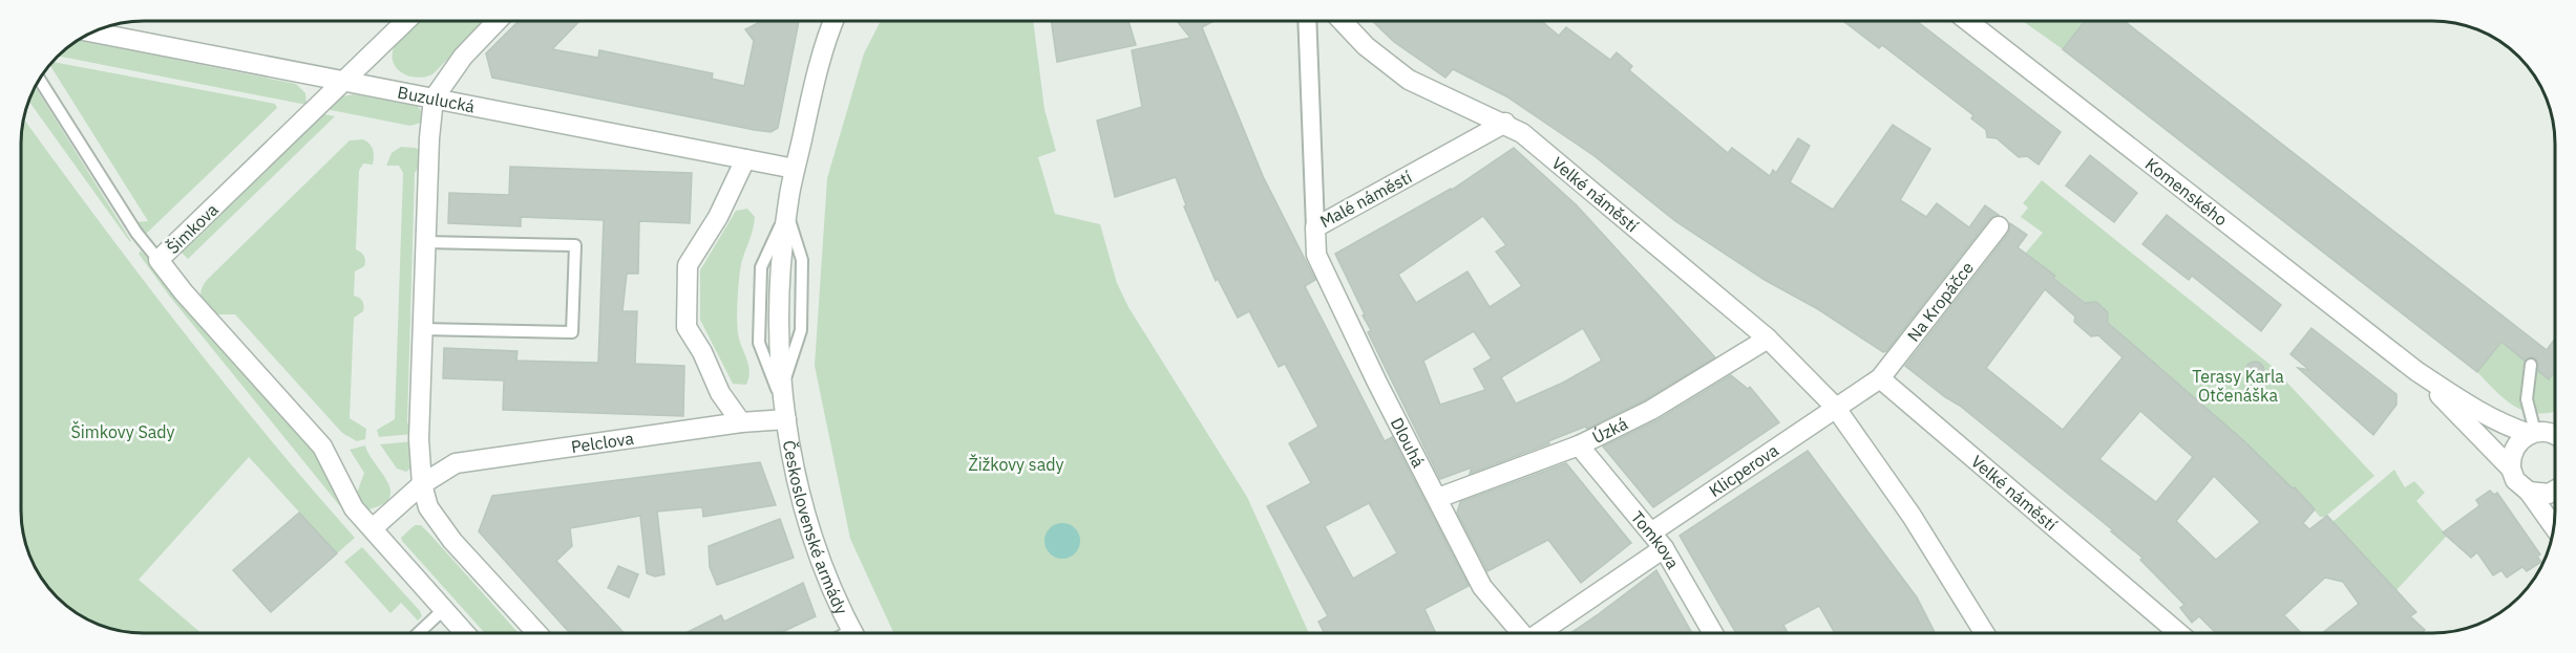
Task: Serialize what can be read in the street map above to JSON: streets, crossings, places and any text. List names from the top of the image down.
{
  "streets": {
    "street": [
      "Buzulucká",
      "Komenského",
      "Velké náměstí",
      "Malé náměstí",
      "Šimkova",
      "Na Kropáčce",
      "Úzká",
      "Pelclova",
      "Dlouhá",
      "Klicperova",
      "Československé armády",
      "Tomkova"
    ]
  },
  "crossings": [
    ["Buzulucká", "Šimkova"],
    ["Buzulucká", "Československé armády"],
    ["Velké náměstí", "Malé náměstí"],
    ["Velké náměstí", "Na Kropáčce"],
    ["Velké náměstí", "Úzká"],
    ["Velké náměstí", "Klicperova"],
    ["Malé náměstí", "Dlouhá"],
    ["Úzká", "Dlouhá"],
    ["Úzká", "Tomkova"],
    ["Pelclova", "Československé armády"],
    ["Klicperova", "Tomkova"]
  ],
  "parks": ["Terasy Karla Otčenáška", "Šimkovy Sady", "Žižkovy sady"]
}
